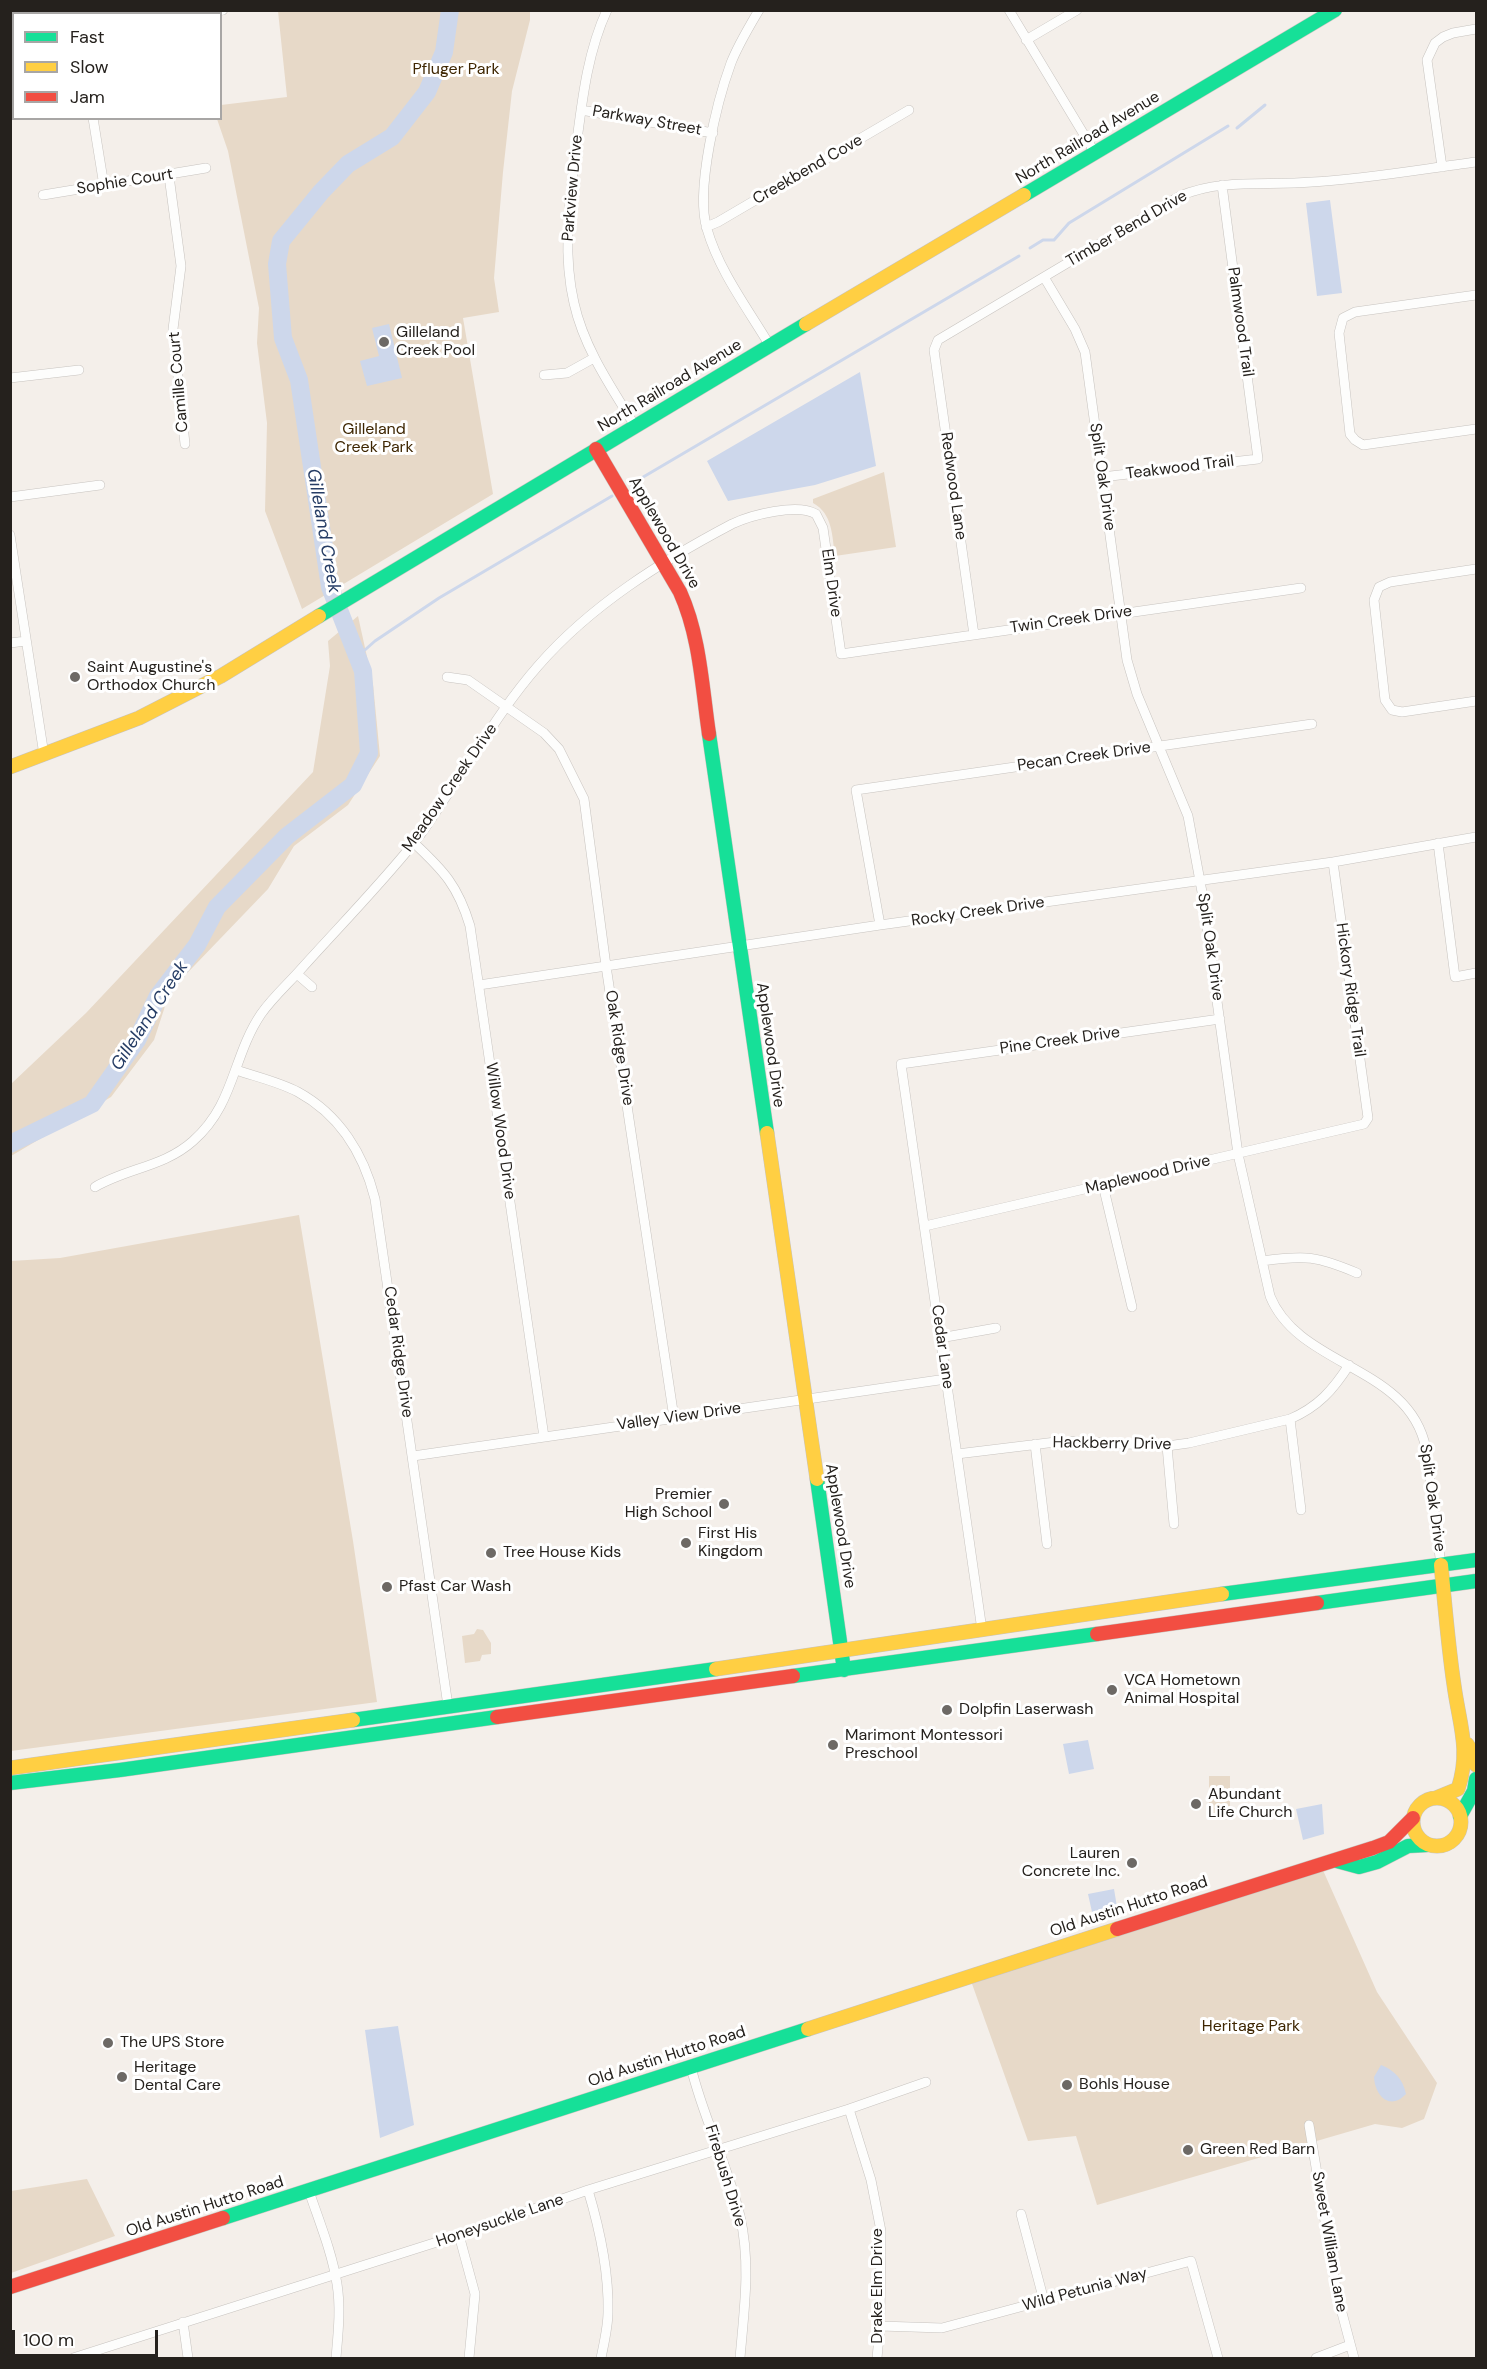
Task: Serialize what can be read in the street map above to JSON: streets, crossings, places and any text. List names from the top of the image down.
{
  "streets": {
    "street": [
      "Parkway Street",
      "North Railroad Avenue",
      "Creekbend Cove",
      "Sophie Court",
      "Parkview Drive",
      "Timber Bend Drive",
      "Palmwood Trail",
      "Camille Court",
      "Teakwood Trail",
      "Split Oak Drive",
      "Redwood Lane",
      "Applewood Drive",
      "Elm Drive",
      "Twin Creek Drive",
      "Pecan Creek Drive",
      "Meadow Creek Drive",
      "Rocky Creek Drive",
      "Hickory Ridge Trail",
      "Pine Creek Drive",
      "Oak Ridge Drive",
      "Willow Wood Drive",
      "Maplewood Drive",
      "Cedar Lane",
      "Cedar Ridge Drive",
      "Valley View Drive",
      "Hackberry Drive",
      "Old Austin Hutto Road",
      "Firebush Drive",
      "Honeysuckle Lane",
      "Sweet William Lane",
      "Drake Elm Drive",
      "Wild Petunia Way"
    ]
  },
  "crossings": [
    ["Parkway Street", "Parkview Drive"],
    ["North Railroad Avenue", "Parkview Drive"],
    ["North Railroad Avenue", "Applewood Drive"],
    ["Sophie Court", "Camille Court"],
    ["Timber Bend Drive", "Palmwood Trail"],
    ["Timber Bend Drive", "Split Oak Drive"],
    ["Timber Bend Drive", "Redwood Lane"],
    ["Palmwood Trail", "Teakwood Trail"],
    ["Teakwood Trail", "Split Oak Drive"],
    ["Split Oak Drive", "Twin Creek Drive"],
    ["Split Oak Drive", "Pecan Creek Drive"],
    ["Split Oak Drive", "Rocky Creek Drive"],
    ["Split Oak Drive", "Pine Creek Drive"],
    ["Split Oak Drive", "Maplewood Drive"],
    ["Split Oak Drive", "Hackberry Drive"],
    ["Split Oak Drive", "Old Austin Hutto Road"],
    ["Redwood Lane", "Twin Creek Drive"],
    ["Applewood Drive", "Meadow Creek Drive"],
    ["Applewood Drive", "Rocky Creek Drive"],
    ["Applewood Drive", "Valley View Drive"],
    ["Elm Drive", "Twin Creek Drive"],
    ["Elm Drive", "Meadow Creek Drive"],
    ["Pecan Creek Drive", "Rocky Creek Drive"],
    ["Meadow Creek Drive", "Oak Ridge Drive"],
    ["Meadow Creek Drive", "Willow Wood Drive"],
    ["Meadow Creek Drive", "Cedar Ridge Drive"],
    ["Rocky Creek Drive", "Hickory Ridge Trail"],
    ["Rocky Creek Drive", "Oak Ridge Drive"],
    ["Rocky Creek Drive", "Willow Wood Drive"],
    ["Hickory Ridge Trail", "Maplewood Drive"],
    ["Pine Creek Drive", "Cedar Lane"],
    ["Oak Ridge Drive", "Valley View Drive"],
    ["Willow Wood Drive", "Valley View Drive"],
    ["Maplewood Drive", "Cedar Lane"],
    ["Cedar Lane", "Valley View Drive"],
    ["Cedar Lane", "Hackberry Drive"],
    ["Cedar Ridge Drive", "Valley View Drive"],
    ["Old Austin Hutto Road", "Firebush Drive"],
    ["Firebush Drive", "Honeysuckle Lane"],
    ["Honeysuckle Lane", "Drake Elm Drive"],
    ["Drake Elm Drive", "Wild Petunia Way"]
  ],
  "water": ["Gilleland Creek"],
  "parks": ["Pfluger Park", "Gilleland Creek Park", "Heritage Park"],
  "places": [
    "Gilleland Creek Pool",
    "Saint Augustine's Orthodox Church",
    "Premier High School",
    "First His Kingdom",
    "Tree House Kids",
    "Pfast Car Wash",
    "VCA Hometown Animal Hospital",
    "Dolpfin Laserwash",
    "Marimont Montessori Preschool",
    "Abundant Life Church",
    "Lauren Concrete Inc.",
    "The UPS Store",
    "Heritage Dental Care",
    "Bohls House",
    "Green Red Barn"
  ],
  "legend": ["Fast", "Slow", "Jam"],
  "scale_bar": "100 m"
}
